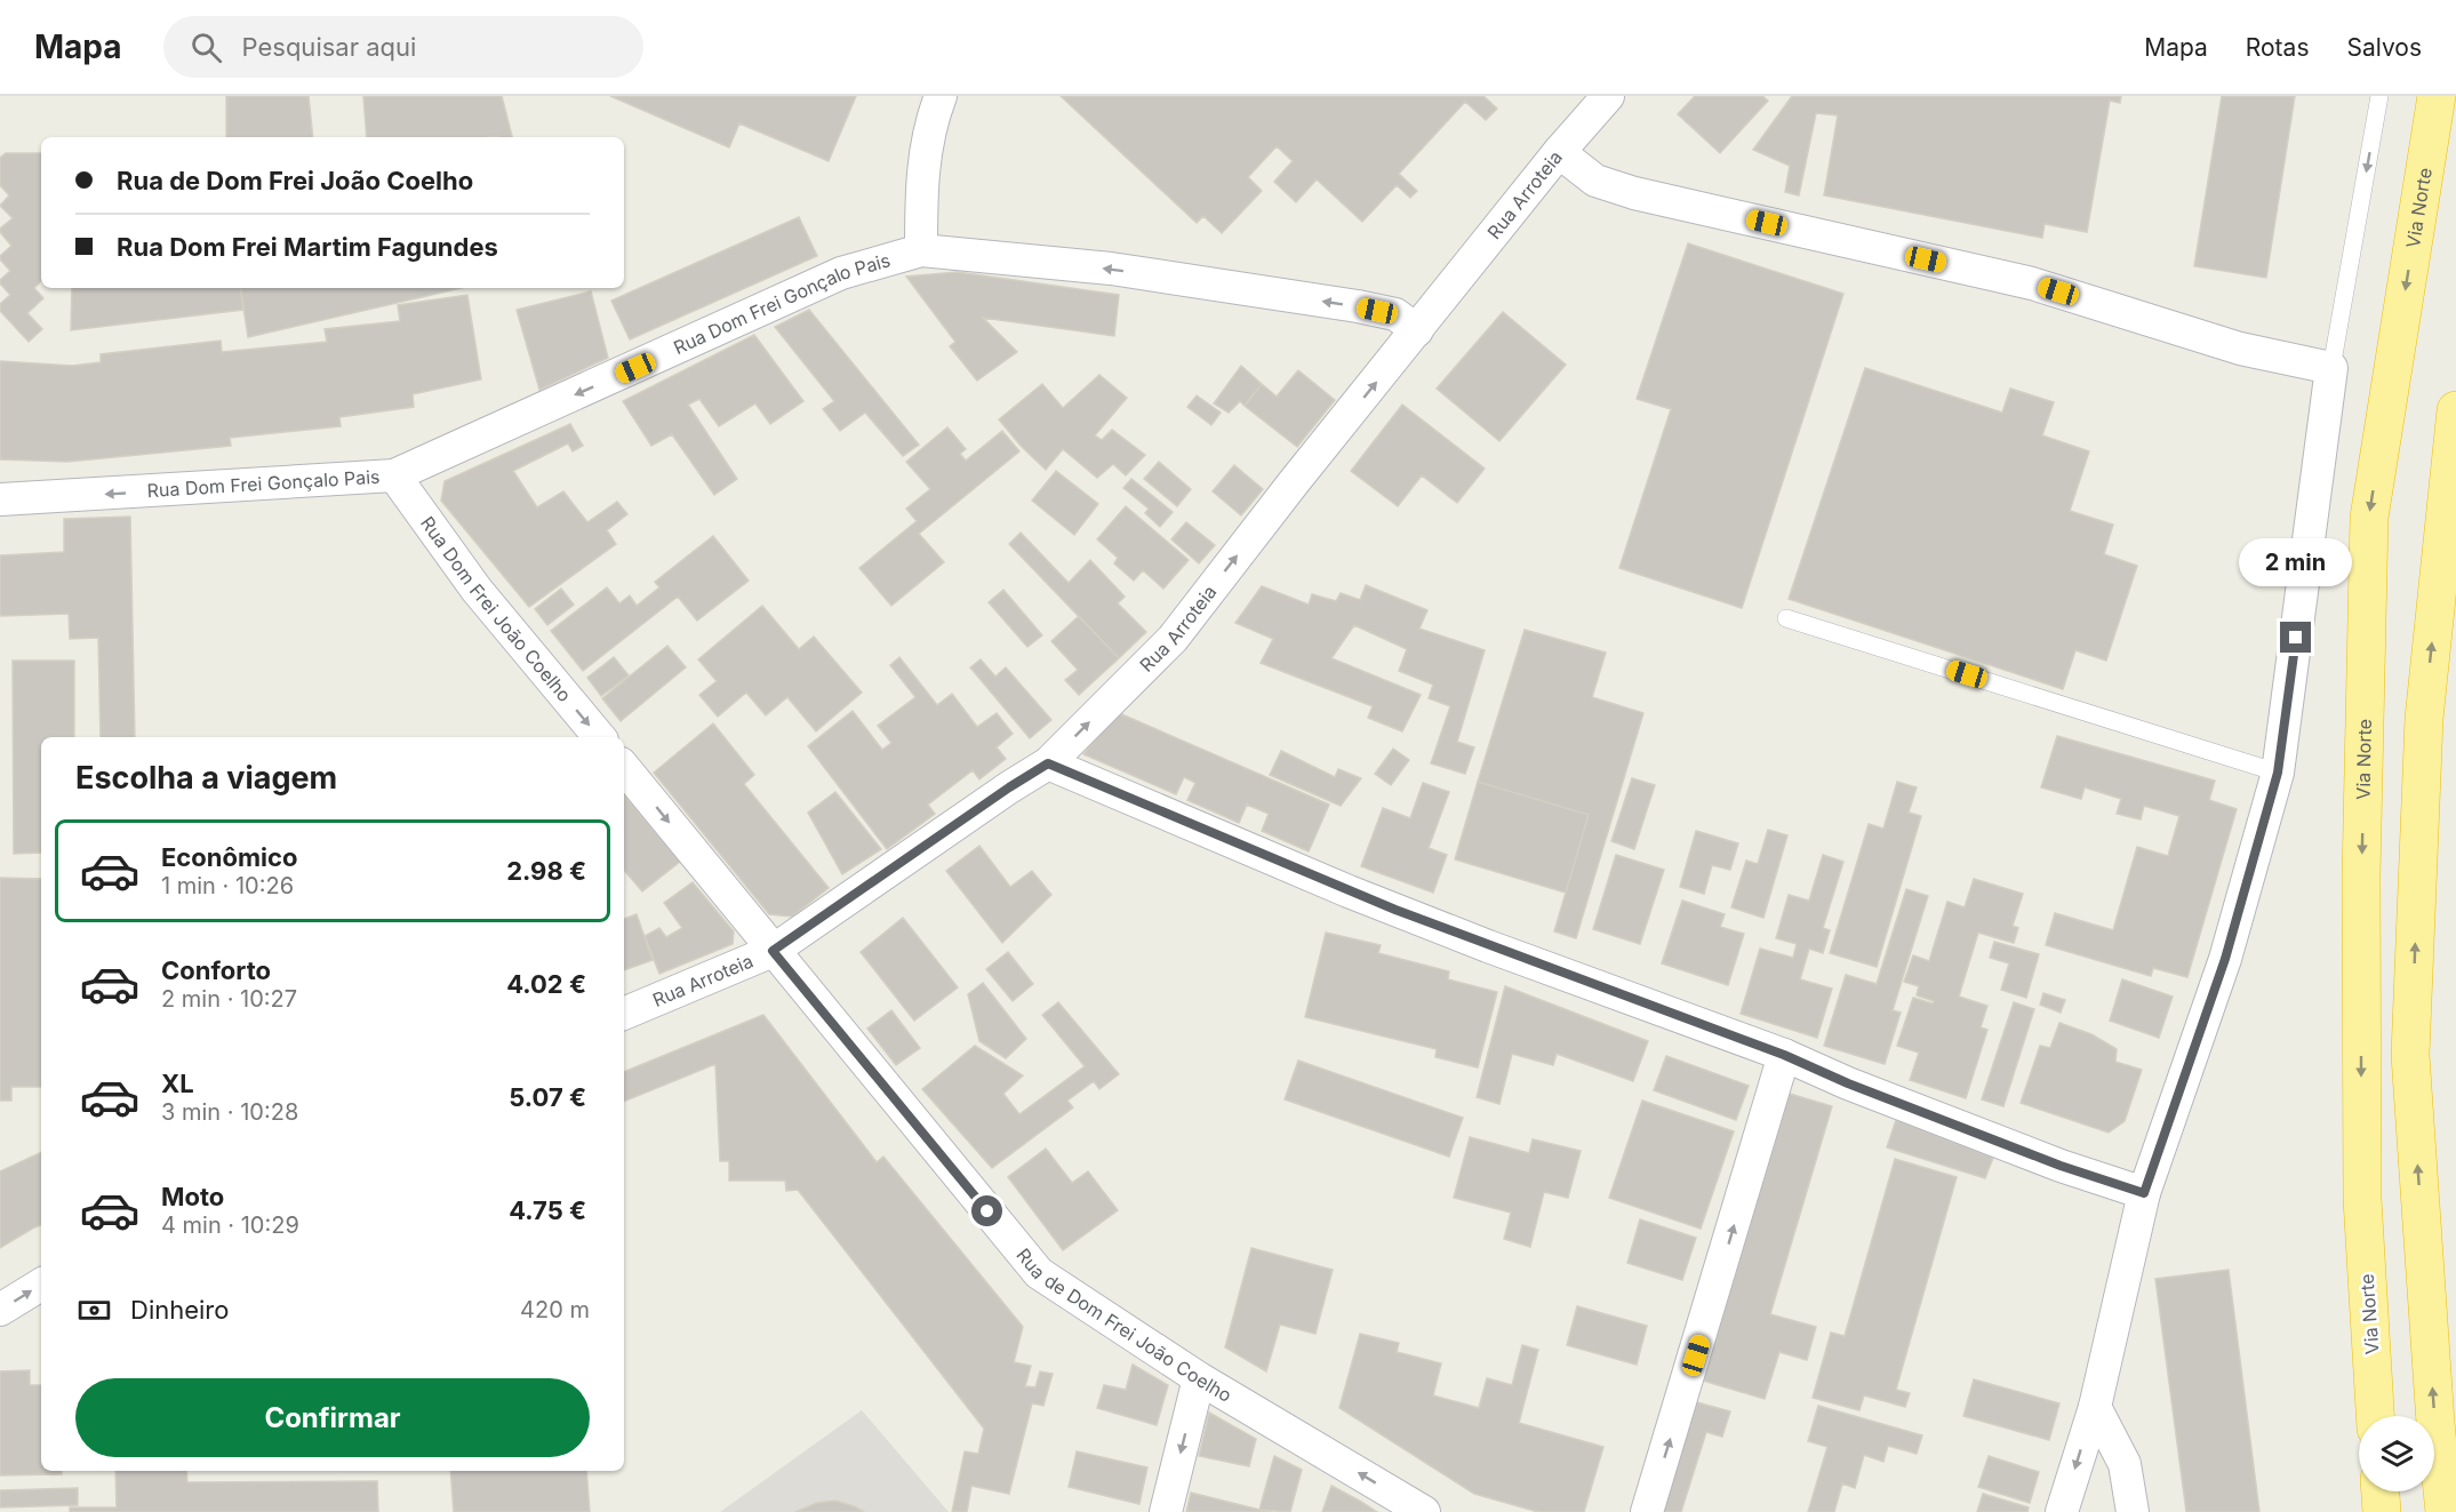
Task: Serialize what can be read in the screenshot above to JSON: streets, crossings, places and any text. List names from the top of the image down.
{
  "streets": {
    "highway": ["Via Norte"],
    "street": [
      "Rua Arroteia",
      "Rua Dom Frei Gonçalo Pais",
      "Rua Dom Frei João Coelho",
      "Rua de Dom Frei João Coelho"
    ]
  },
  "crossings": [
    ["Rua Arroteia", "Rua Dom Frei Gonçalo Pais"],
    ["Rua Arroteia", "Rua de Dom Frei João Coelho"],
    ["Rua Dom Frei Gonçalo Pais", "Rua Dom Frei João Coelho"]
  ],
  "one_way": ["Rua Arroteia", "Rua Dom Frei Gonçalo Pais", "Rua Dom Frei João Coelho"],
  "page": {
    "header": "Mapa",
    "search": "Pesquisar aqui",
    "nav": ["Mapa", "Rotas", "Salvos"],
    "banner": ["Rua de Dom Frei João Coelho", "Rua Dom Frei Martim Fagundes"],
    "bubble": "2 min",
    "heading": "Escolha a viagem",
    "list": [
      {
        "name": "Econômico",
        "note": "1 min · 10:26",
        "value": "2.98 €"
      },
      {
        "name": "Conforto",
        "note": "2 min · 10:27",
        "value": "4.02 €"
      },
      {
        "name": "XL",
        "note": "3 min · 10:28",
        "value": "5.07 €"
      },
      {
        "name": "Moto",
        "note": "4 min · 10:29",
        "value": "4.75 €"
      }
    ],
    "pay": ["Dinheiro", "420 m"],
    "buttons": "Confirmar"
  }
}
